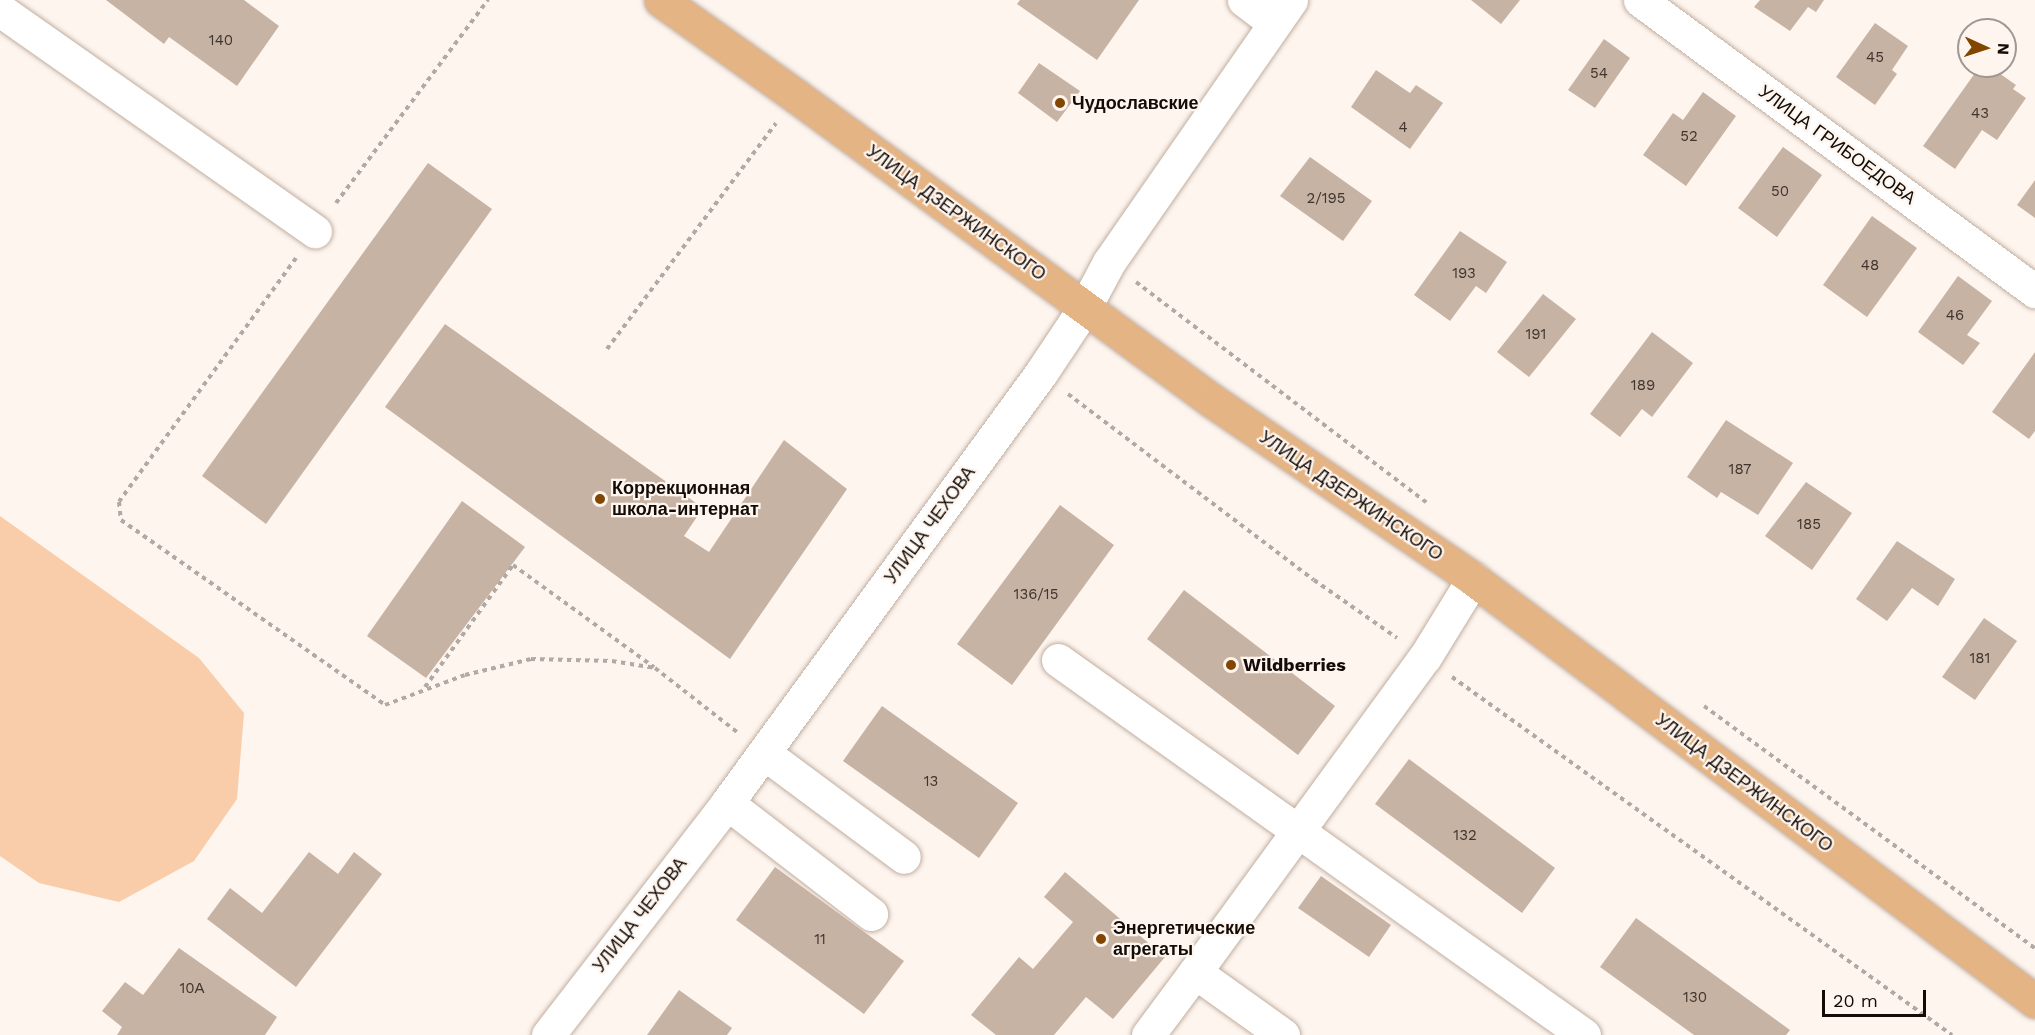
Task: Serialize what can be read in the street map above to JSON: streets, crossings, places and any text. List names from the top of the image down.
{
  "streets": {
    "main road": ["УЛИЦА ДЗЕРЖИНСКОГО"],
    "street": ["УЛИЦА ГРИБОЕДОВА", "УЛИЦА ЧЕХОВА"]
  },
  "crossings": [
    ["УЛИЦА ДЗЕРЖИНСКОГО", "УЛИЦА ЧЕХОВА"]
  ],
  "places": [
    "Чудославские",
    "Коррекционная школа-интернат",
    "Wildberries",
    "Энергетические агрегаты"
  ],
  "house_numbers": [
    "140",
    "45",
    "54",
    "43",
    "4",
    "52",
    "50",
    "2/195",
    "48",
    "193",
    "46",
    "191",
    "189",
    "187",
    "185",
    "136/15",
    "181",
    "13",
    "132",
    "11",
    "10А",
    "130"
  ],
  "scale_bar": "20 m",
  "north": "right"
}
